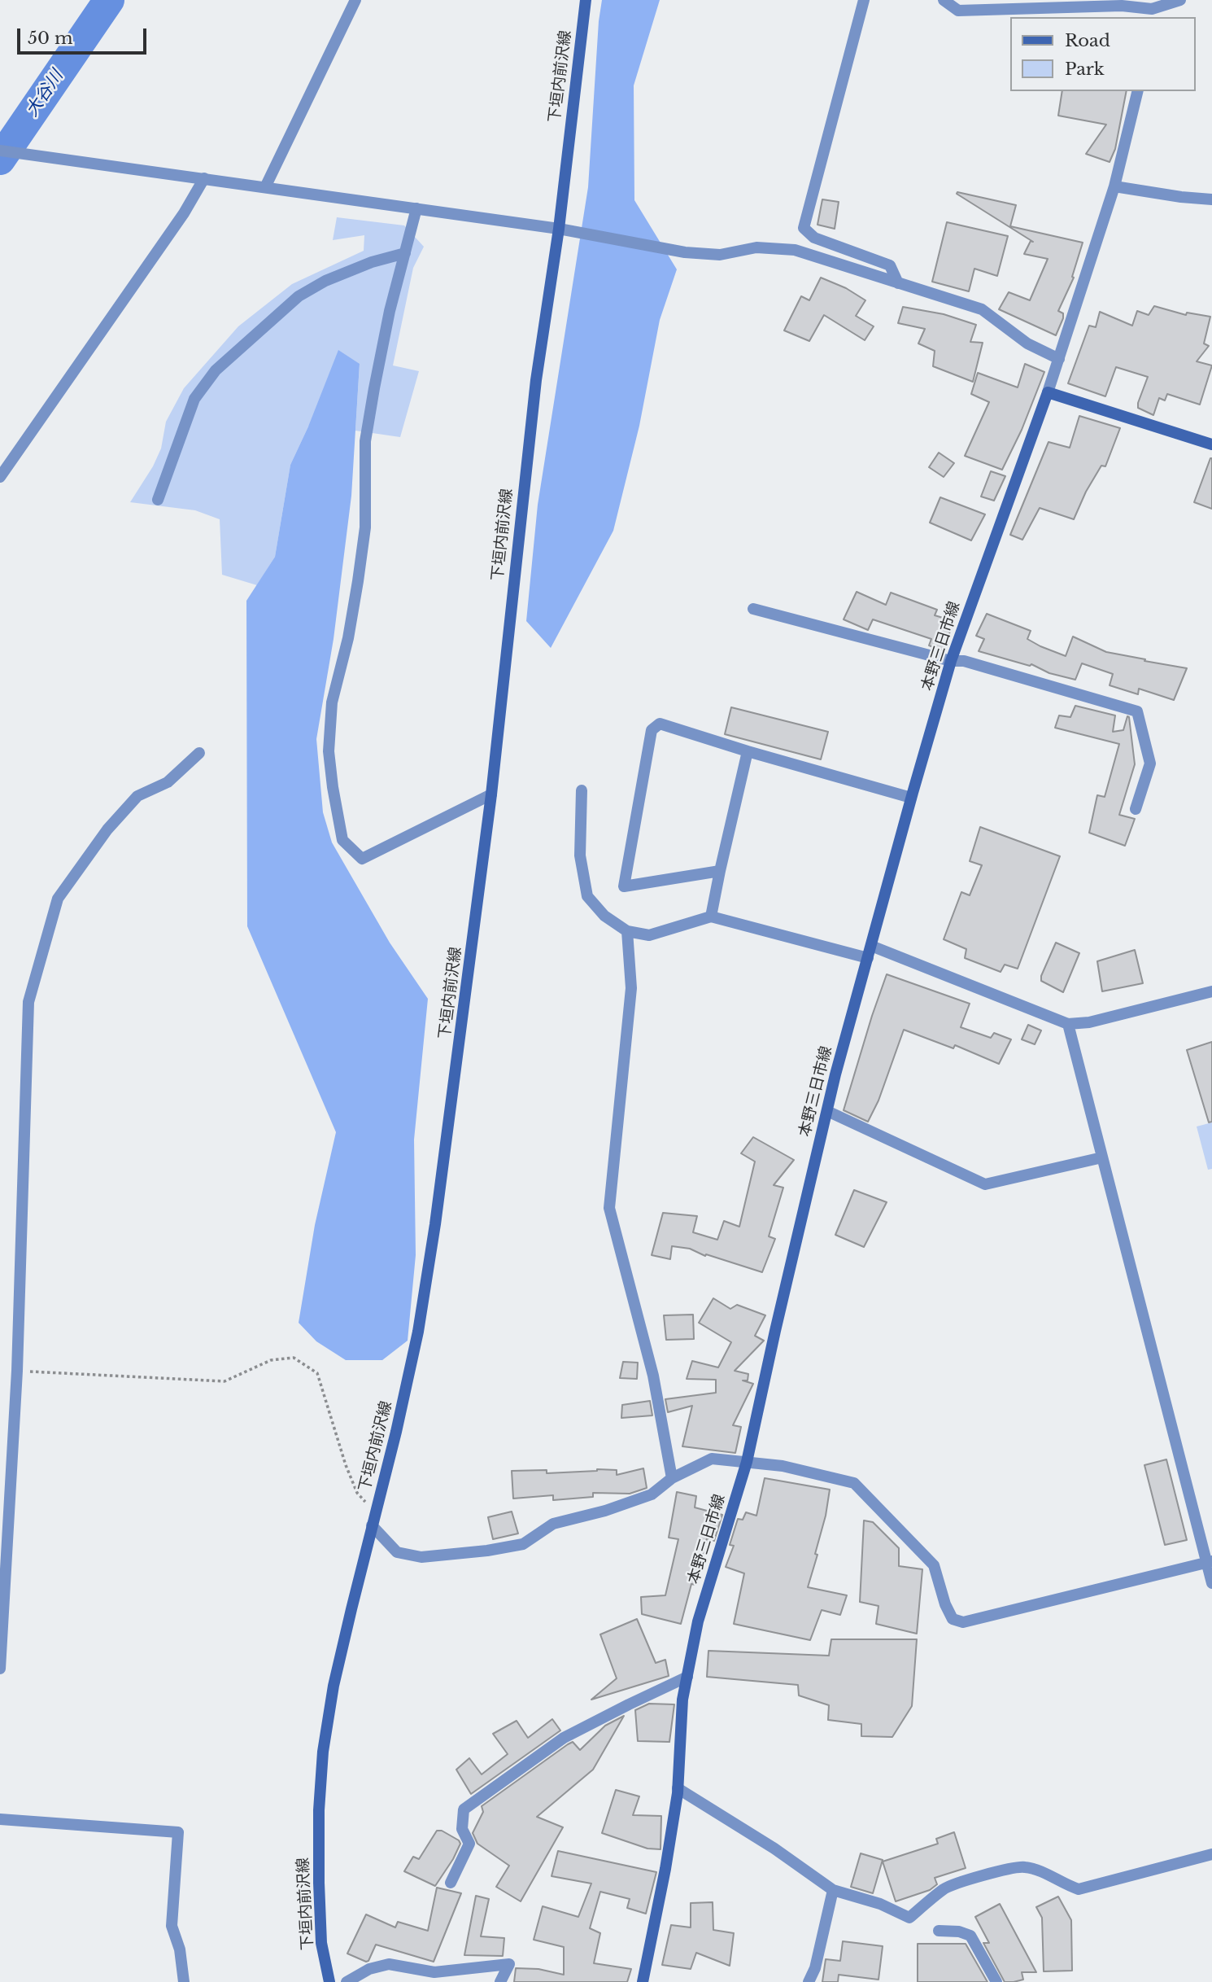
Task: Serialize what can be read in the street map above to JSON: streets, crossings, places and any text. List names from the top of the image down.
{
  "streets": {
    "main road": ["下垣内前沢線", "本野三日市線"]
  },
  "water": ["大谷川"],
  "legend": ["Road", "Park"],
  "scale_bar": "50 m"
}
